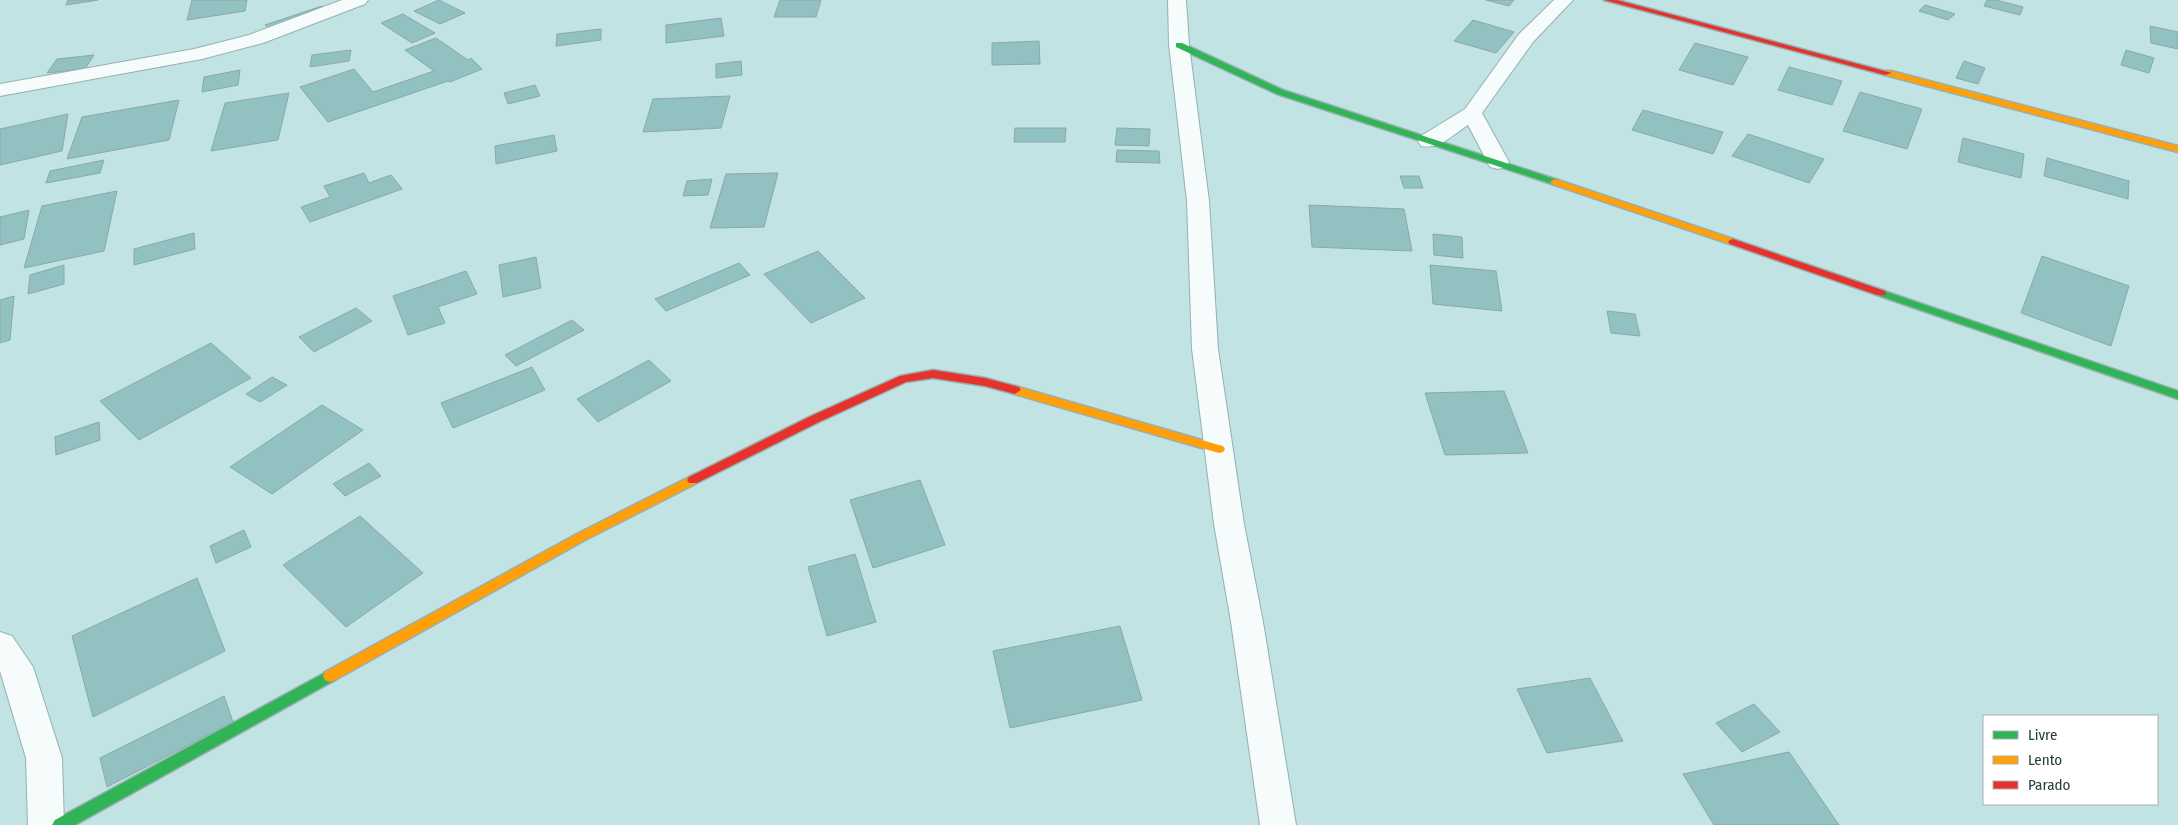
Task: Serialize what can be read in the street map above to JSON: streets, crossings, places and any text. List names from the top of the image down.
{
  "legend": ["Livre", "Lento", "Parado"]
}
